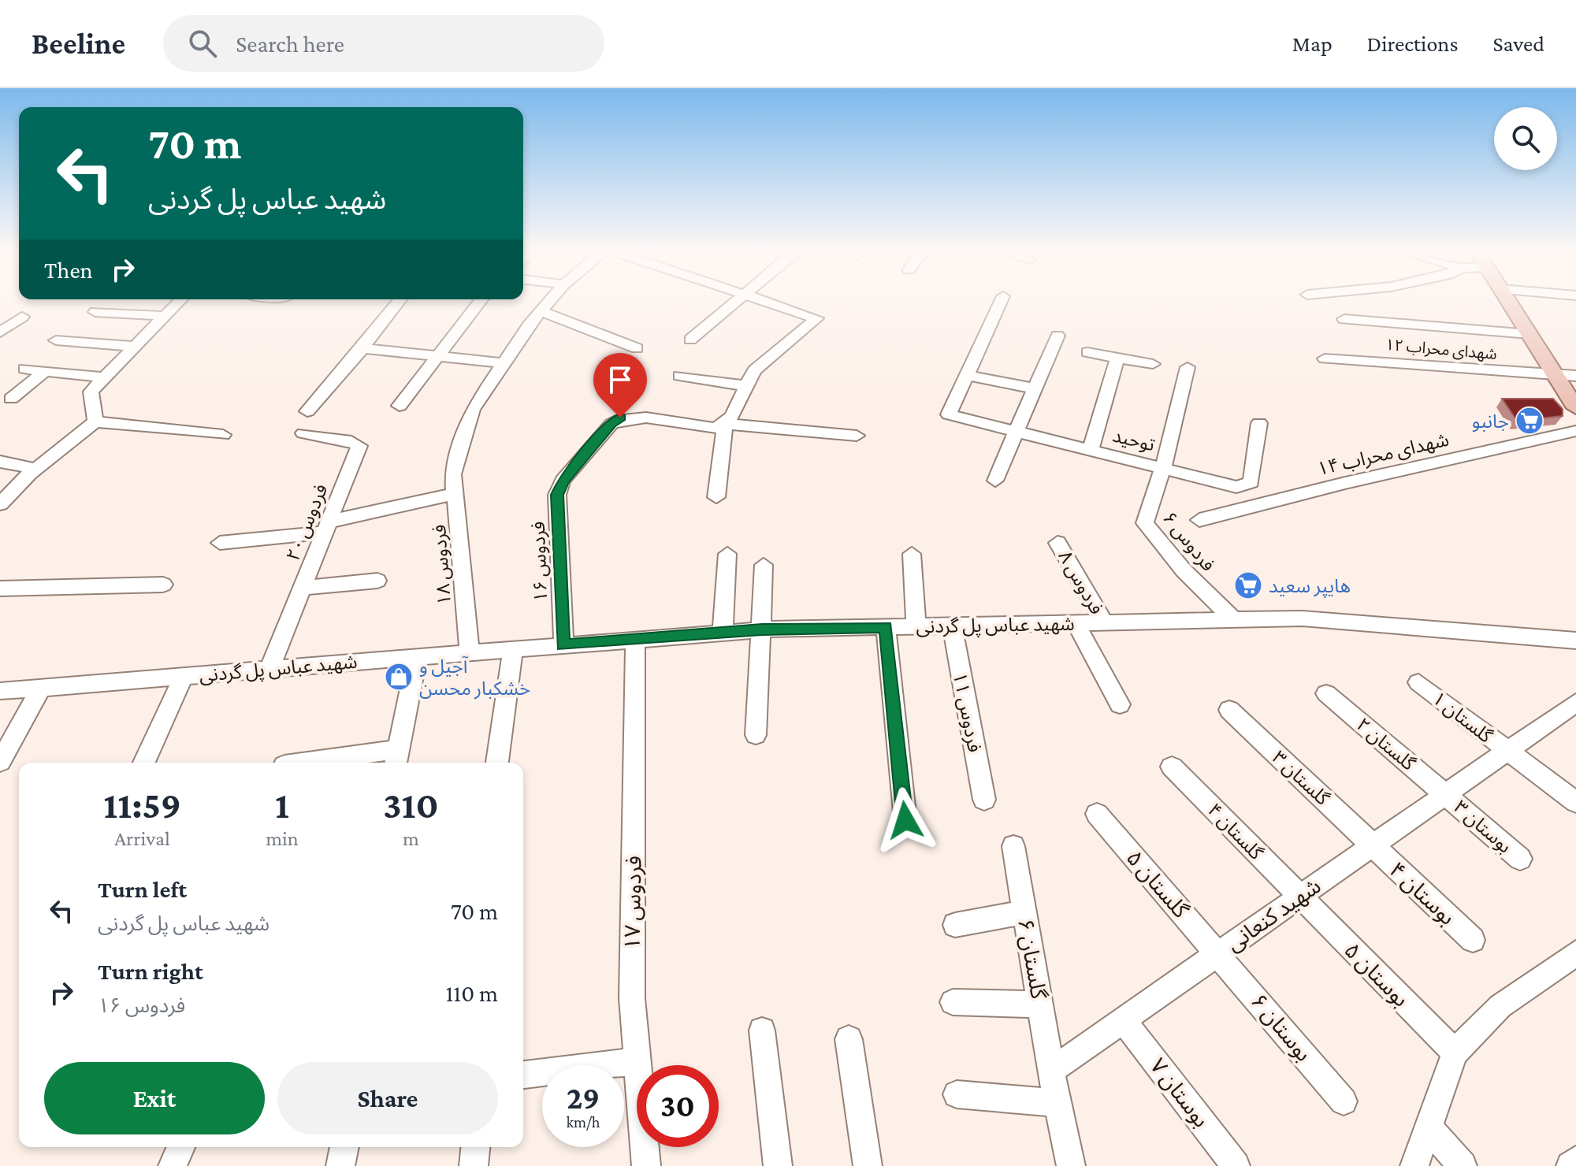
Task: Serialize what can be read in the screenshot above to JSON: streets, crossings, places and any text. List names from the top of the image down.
{
  "streets": {
    "street": [
      "شهدای محراب ۱۲",
      "توحید",
      "شهدای محراب ۱۴",
      "فردوس ۲۰",
      "فردوس ۶",
      "فردوس ۱۶",
      "فردوس ۱۸",
      "فردوس ۸",
      "شهید عباس پل گردنی",
      "فردوس ۱۱",
      "گلستان ۱",
      "گلستان ۲",
      "گلستان ۳",
      "بوستان ۳",
      "گلستان ۴",
      "گلستان ۵",
      "بوستان ۴",
      "فردوس ۱۷",
      "شهید کنعانی",
      "گلستان ۶",
      "بوستان ۵",
      "بوستان ۶",
      "بوستان ۷"
    ]
  },
  "crossings": [
    ["توحید", "فردوس ۶"],
    ["فردوس ۲۰", "شهید عباس پل گردنی"],
    ["فردوس ۶", "شهید عباس پل گردنی"],
    ["فردوس ۱۶", "شهید عباس پل گردنی"],
    ["فردوس ۱۸", "شهید عباس پل گردنی"],
    ["فردوس ۸", "شهید عباس پل گردنی"],
    ["شهید عباس پل گردنی", "فردوس ۱۱"],
    ["شهید عباس پل گردنی", "فردوس ۱۷"],
    ["گلستان ۱", "شهید کنعانی"],
    ["گلستان ۲", "بوستان ۳"],
    ["گلستان ۲", "شهید کنعانی"],
    ["گلستان ۳", "بوستان ۴"],
    ["گلستان ۳", "شهید کنعانی"],
    ["بوستان ۳", "شهید کنعانی"],
    ["گلستان ۴", "شهید کنعانی"],
    ["گلستان ۴", "بوستان ۵"],
    ["گلستان ۵", "شهید کنعانی"],
    ["گلستان ۵", "بوستان ۶"],
    ["بوستان ۴", "شهید کنعانی"],
    ["شهید کنعانی", "گلستان ۶"],
    ["شهید کنعانی", "بوستان ۵"],
    ["شهید کنعانی", "بوستان ۶"],
    ["شهید کنعانی", "بوستان ۷"]
  ],
  "places": {
    "supermarket": ["جانبو", "هایپر سعید"],
    "shop": ["آجیل و خشکبار محسن"]
  },
  "page": {
    "header": "Beeline",
    "search": "Search here",
    "nav": ["Map", "Directions", "Saved"],
    "turn": ["70 m", "شهید عباس پل گردنی"],
    "then": "Then",
    "eta": [
      "11:59",
      "Arrival",
      "1",
      "min",
      "310",
      "m"
    ],
    "list": [
      {
        "name": "Turn left",
        "note": "شهید عباس پل گردنی",
        "value": "70 m"
      },
      {
        "name": "Turn right",
        "note": "فردوس ۱۶",
        "value": "110 m"
      }
    ],
    "buttons": ["Exit", "Share"],
    "speed": "29 km/h",
    "limit": "30"
  }
}
